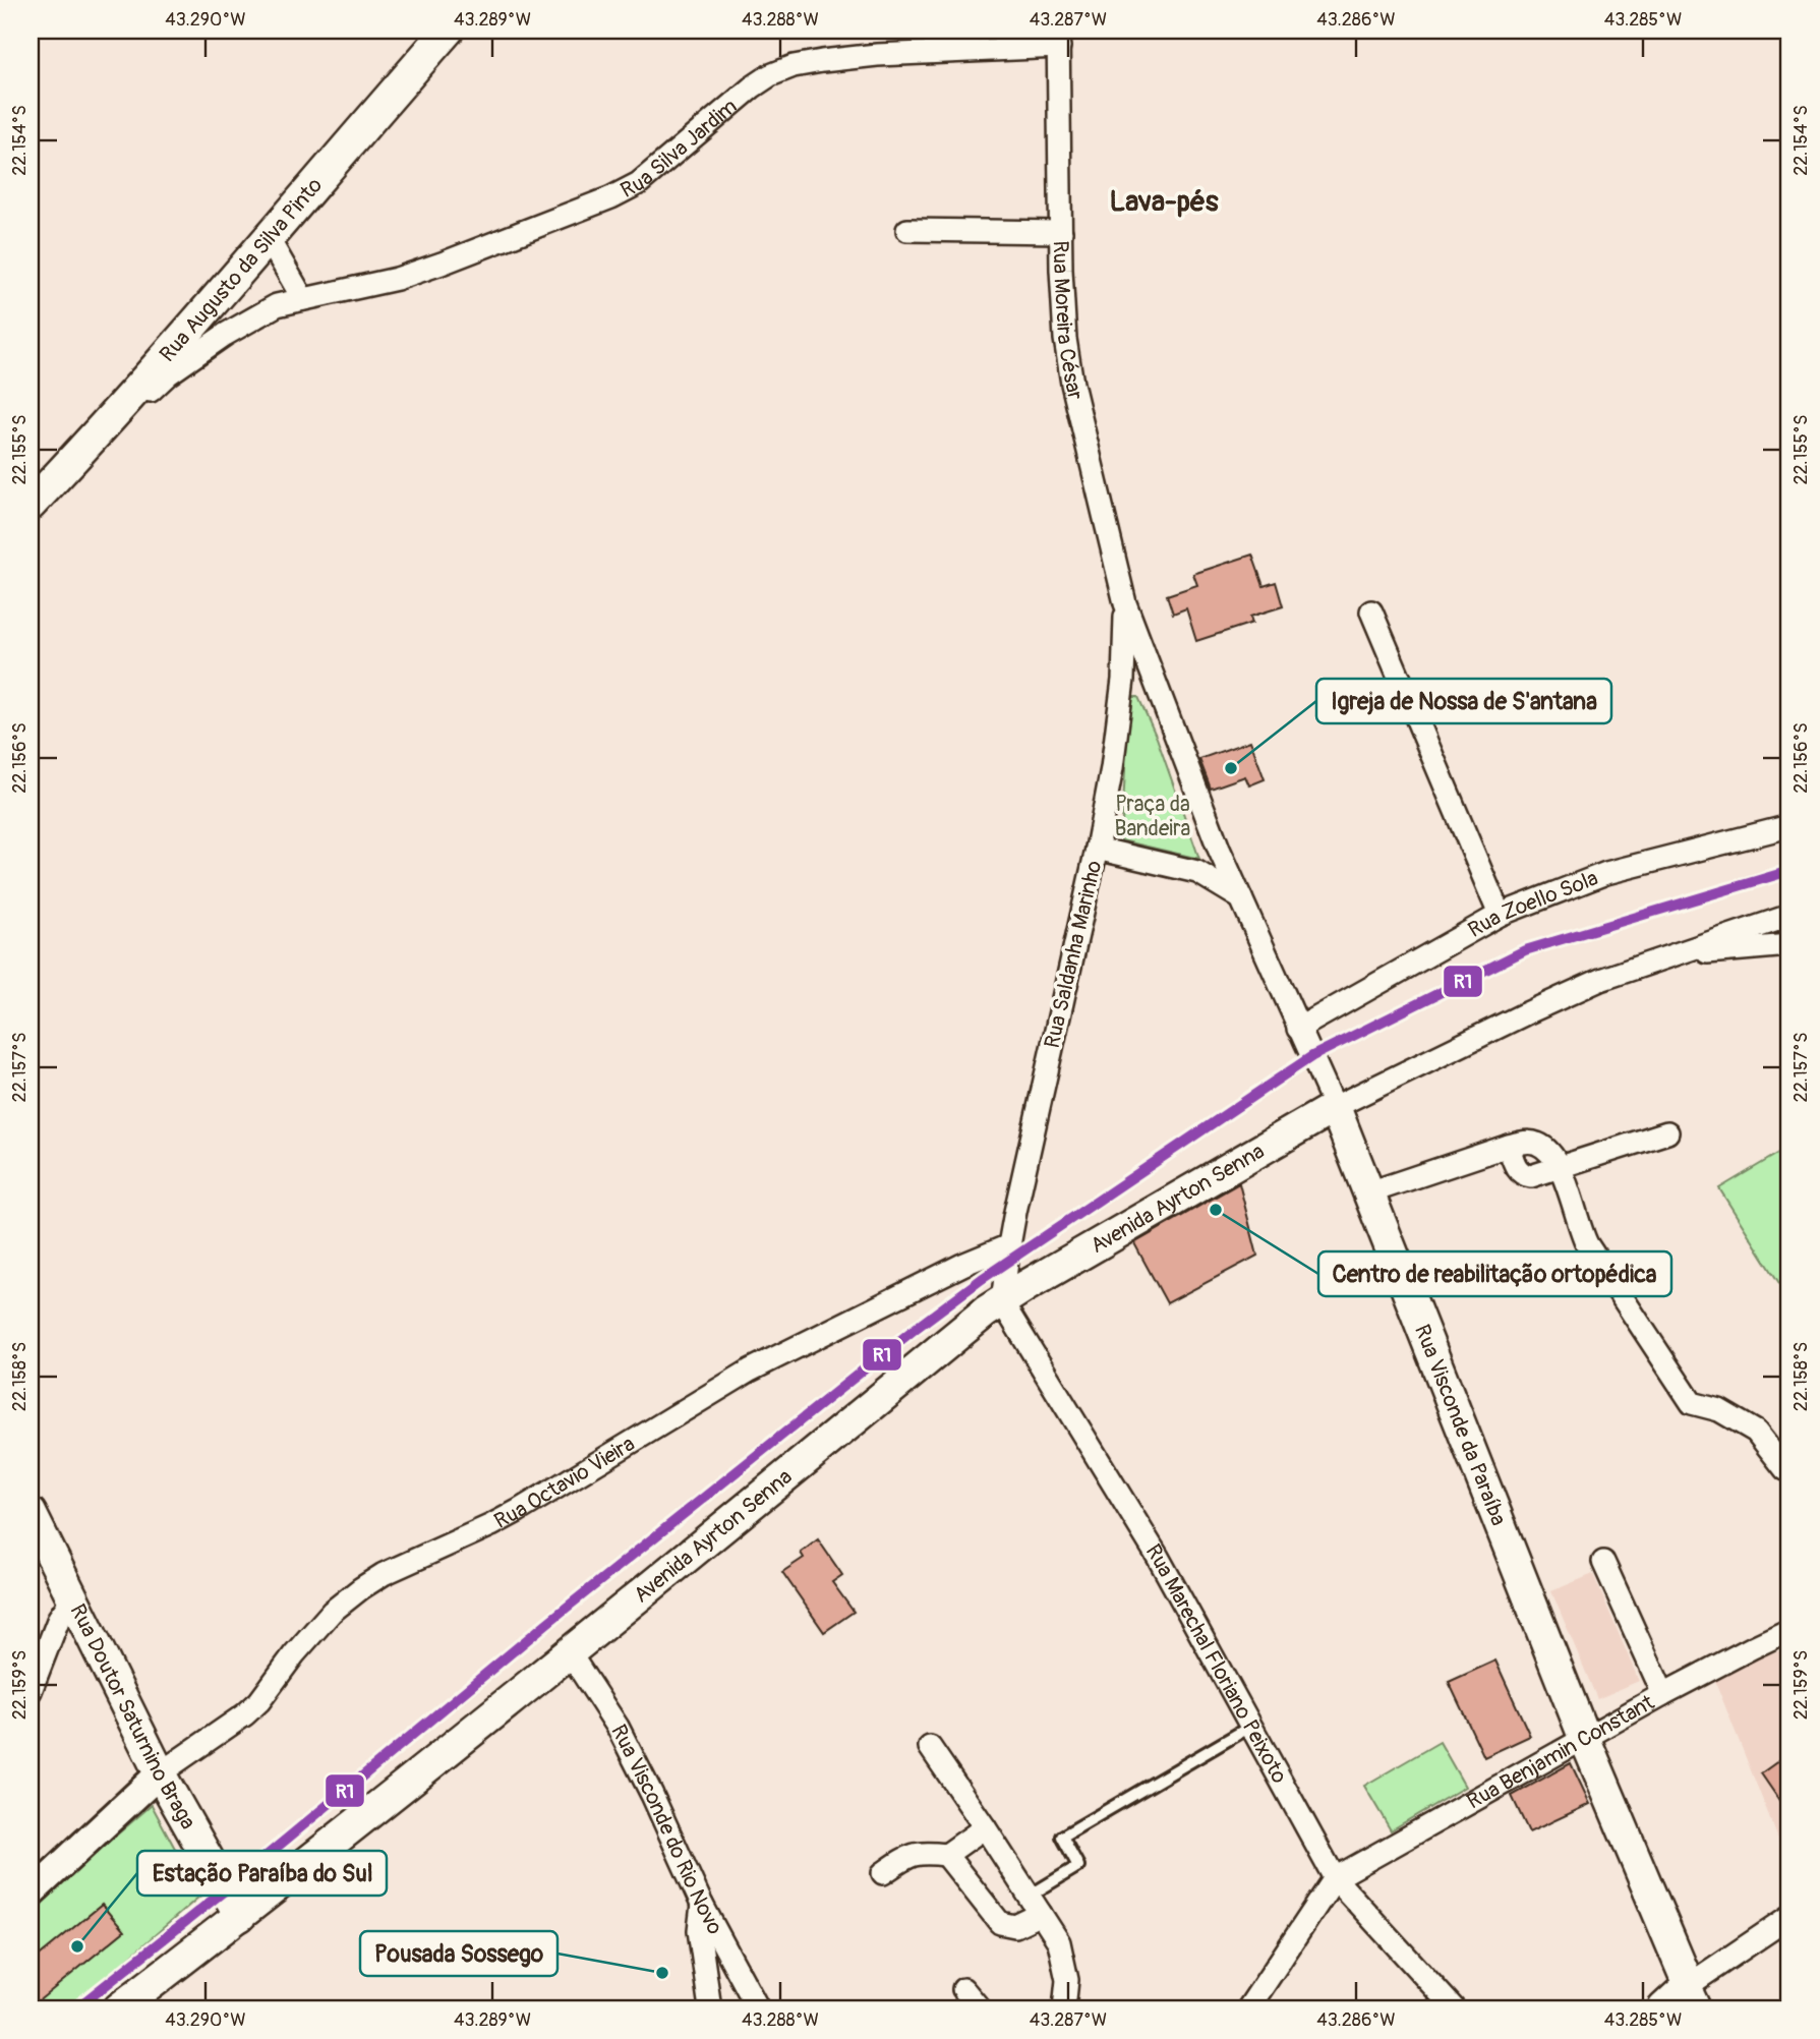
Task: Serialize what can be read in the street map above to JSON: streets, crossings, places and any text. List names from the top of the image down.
{
  "streets": {
    "main road": [
      "Rua Augusto da Silva Pinto",
      "Avenida Ayrton Senna",
      "Rua Visconde da Paraíba",
      "Rua Doutor Saturnino Braga"
    ],
    "street": [
      "Rua Silva Jardim",
      "Rua Moreira César",
      "Rua Zoello Sola",
      "Rua Saldanha Marinho",
      "Rua Octavio Vieira",
      "Rua Marechal Floriano Peixoto",
      "Rua Benjamin Constant",
      "Rua Visconde do Rio Novo"
    ]
  },
  "crossings": [
    ["Rua Silva Jardim", "Rua Augusto da Silva Pinto"],
    ["Rua Silva Jardim", "Rua Moreira César"],
    ["Rua Moreira César", "Rua Saldanha Marinho"],
    ["Rua Moreira César", "Rua Visconde da Paraíba"],
    ["Rua Zoello Sola", "Rua Visconde da Paraíba"],
    ["Rua Saldanha Marinho", "Avenida Ayrton Senna"],
    ["Rua Saldanha Marinho", "Rua Visconde da Paraíba"],
    ["Rua Saldanha Marinho", "Rua Octavio Vieira"],
    ["Rua Saldanha Marinho", "Rua Marechal Floriano Peixoto"],
    ["Avenida Ayrton Senna", "Rua Visconde da Paraíba"],
    ["Avenida Ayrton Senna", "Rua Marechal Floriano Peixoto"],
    ["Avenida Ayrton Senna", "Rua Doutor Saturnino Braga"],
    ["Avenida Ayrton Senna", "Rua Visconde do Rio Novo"],
    ["Rua Visconde da Paraíba", "Rua Benjamin Constant"],
    ["Rua Octavio Vieira", "Rua Doutor Saturnino Braga"],
    ["Rua Marechal Floriano Peixoto", "Rua Benjamin Constant"]
  ],
  "districts": ["Lava-pés"],
  "parks": ["Praça da Bandeira"],
  "places": [
    "Igreja de Nossa de S'antana",
    "Centro de reabilitação ortopédica",
    "Estação Paraíba do Sul",
    "Pousada Sossego"
  ],
  "lines": ["transit line R1"],
  "coordinates": [
    "43.290°W",
    "43.289°W",
    "43.288°W",
    "43.287°W",
    "43.286°W",
    "43.285°W",
    "22.154°S",
    "22.155°S",
    "22.156°S",
    "22.157°S",
    "22.158°S",
    "22.159°S"
  ]
}
